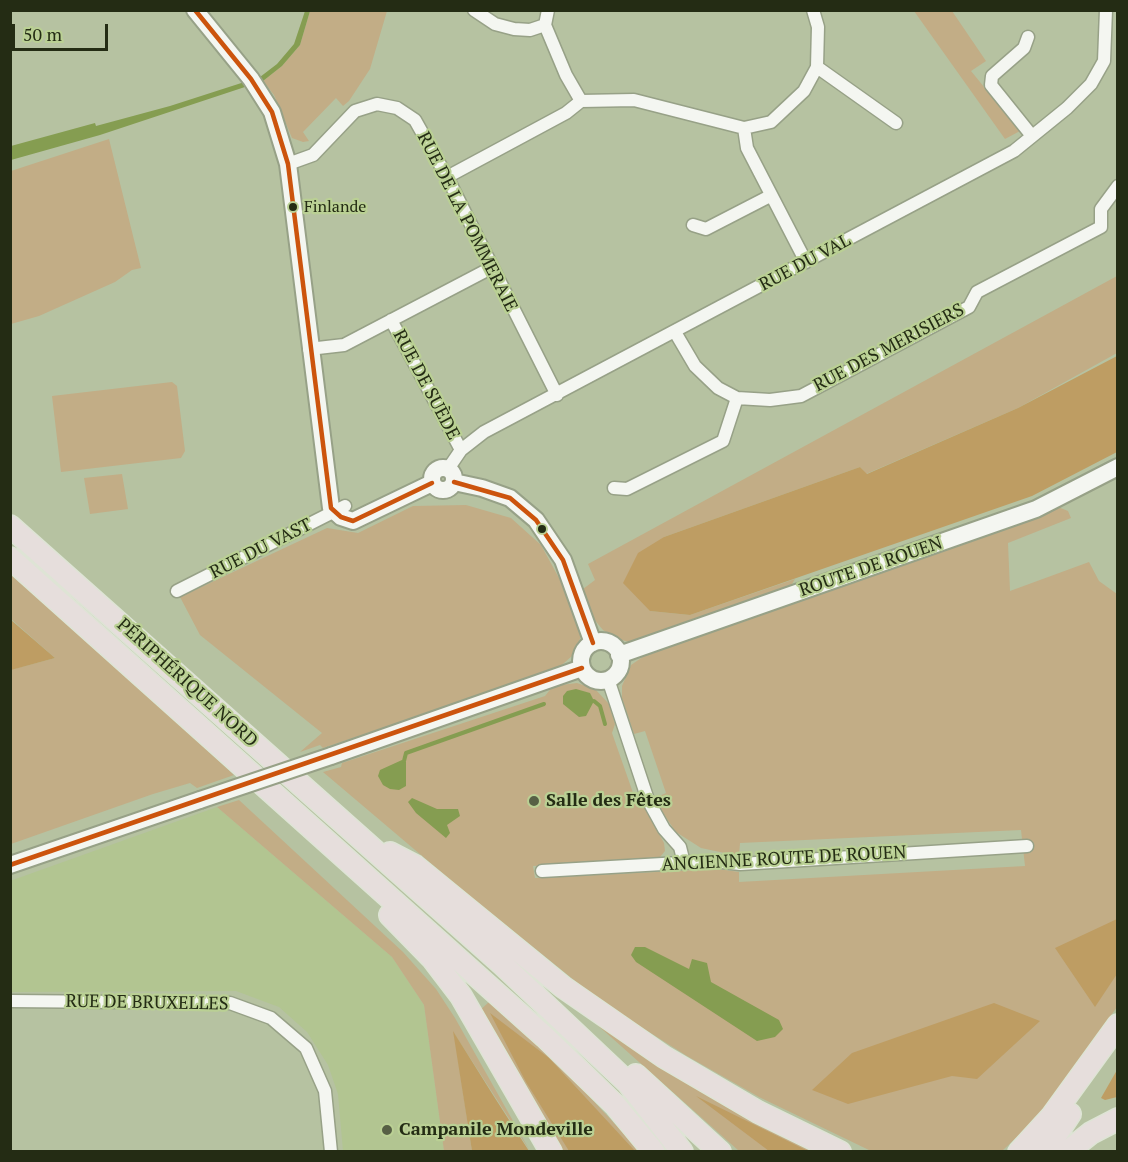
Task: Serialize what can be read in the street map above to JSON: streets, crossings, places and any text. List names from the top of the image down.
{
  "streets": {
    "highway": ["PÉRIPHÉRIQUE NORD"],
    "main road": ["ROUTE DE ROUEN"],
    "street": [
      "RUE DE LA POMMERAIE",
      "RUE DU VAL",
      "RUE DES MERISIERS",
      "RUE DE SUÈDE",
      "RUE DU VAST",
      "ANCIENNE ROUTE DE ROUEN",
      "RUE DE BRUXELLES"
    ]
  },
  "crossings": [
    ["RUE DE LA POMMERAIE", "RUE DU VAL"],
    ["RUE DU VAL", "RUE DES MERISIERS"],
    ["RUE DU VAL", "RUE DE SUÈDE"]
  ],
  "places": ["Finlande", "Salle des Fêtes", "Campanile Mondeville"],
  "scale_bar": "50 m"
}
